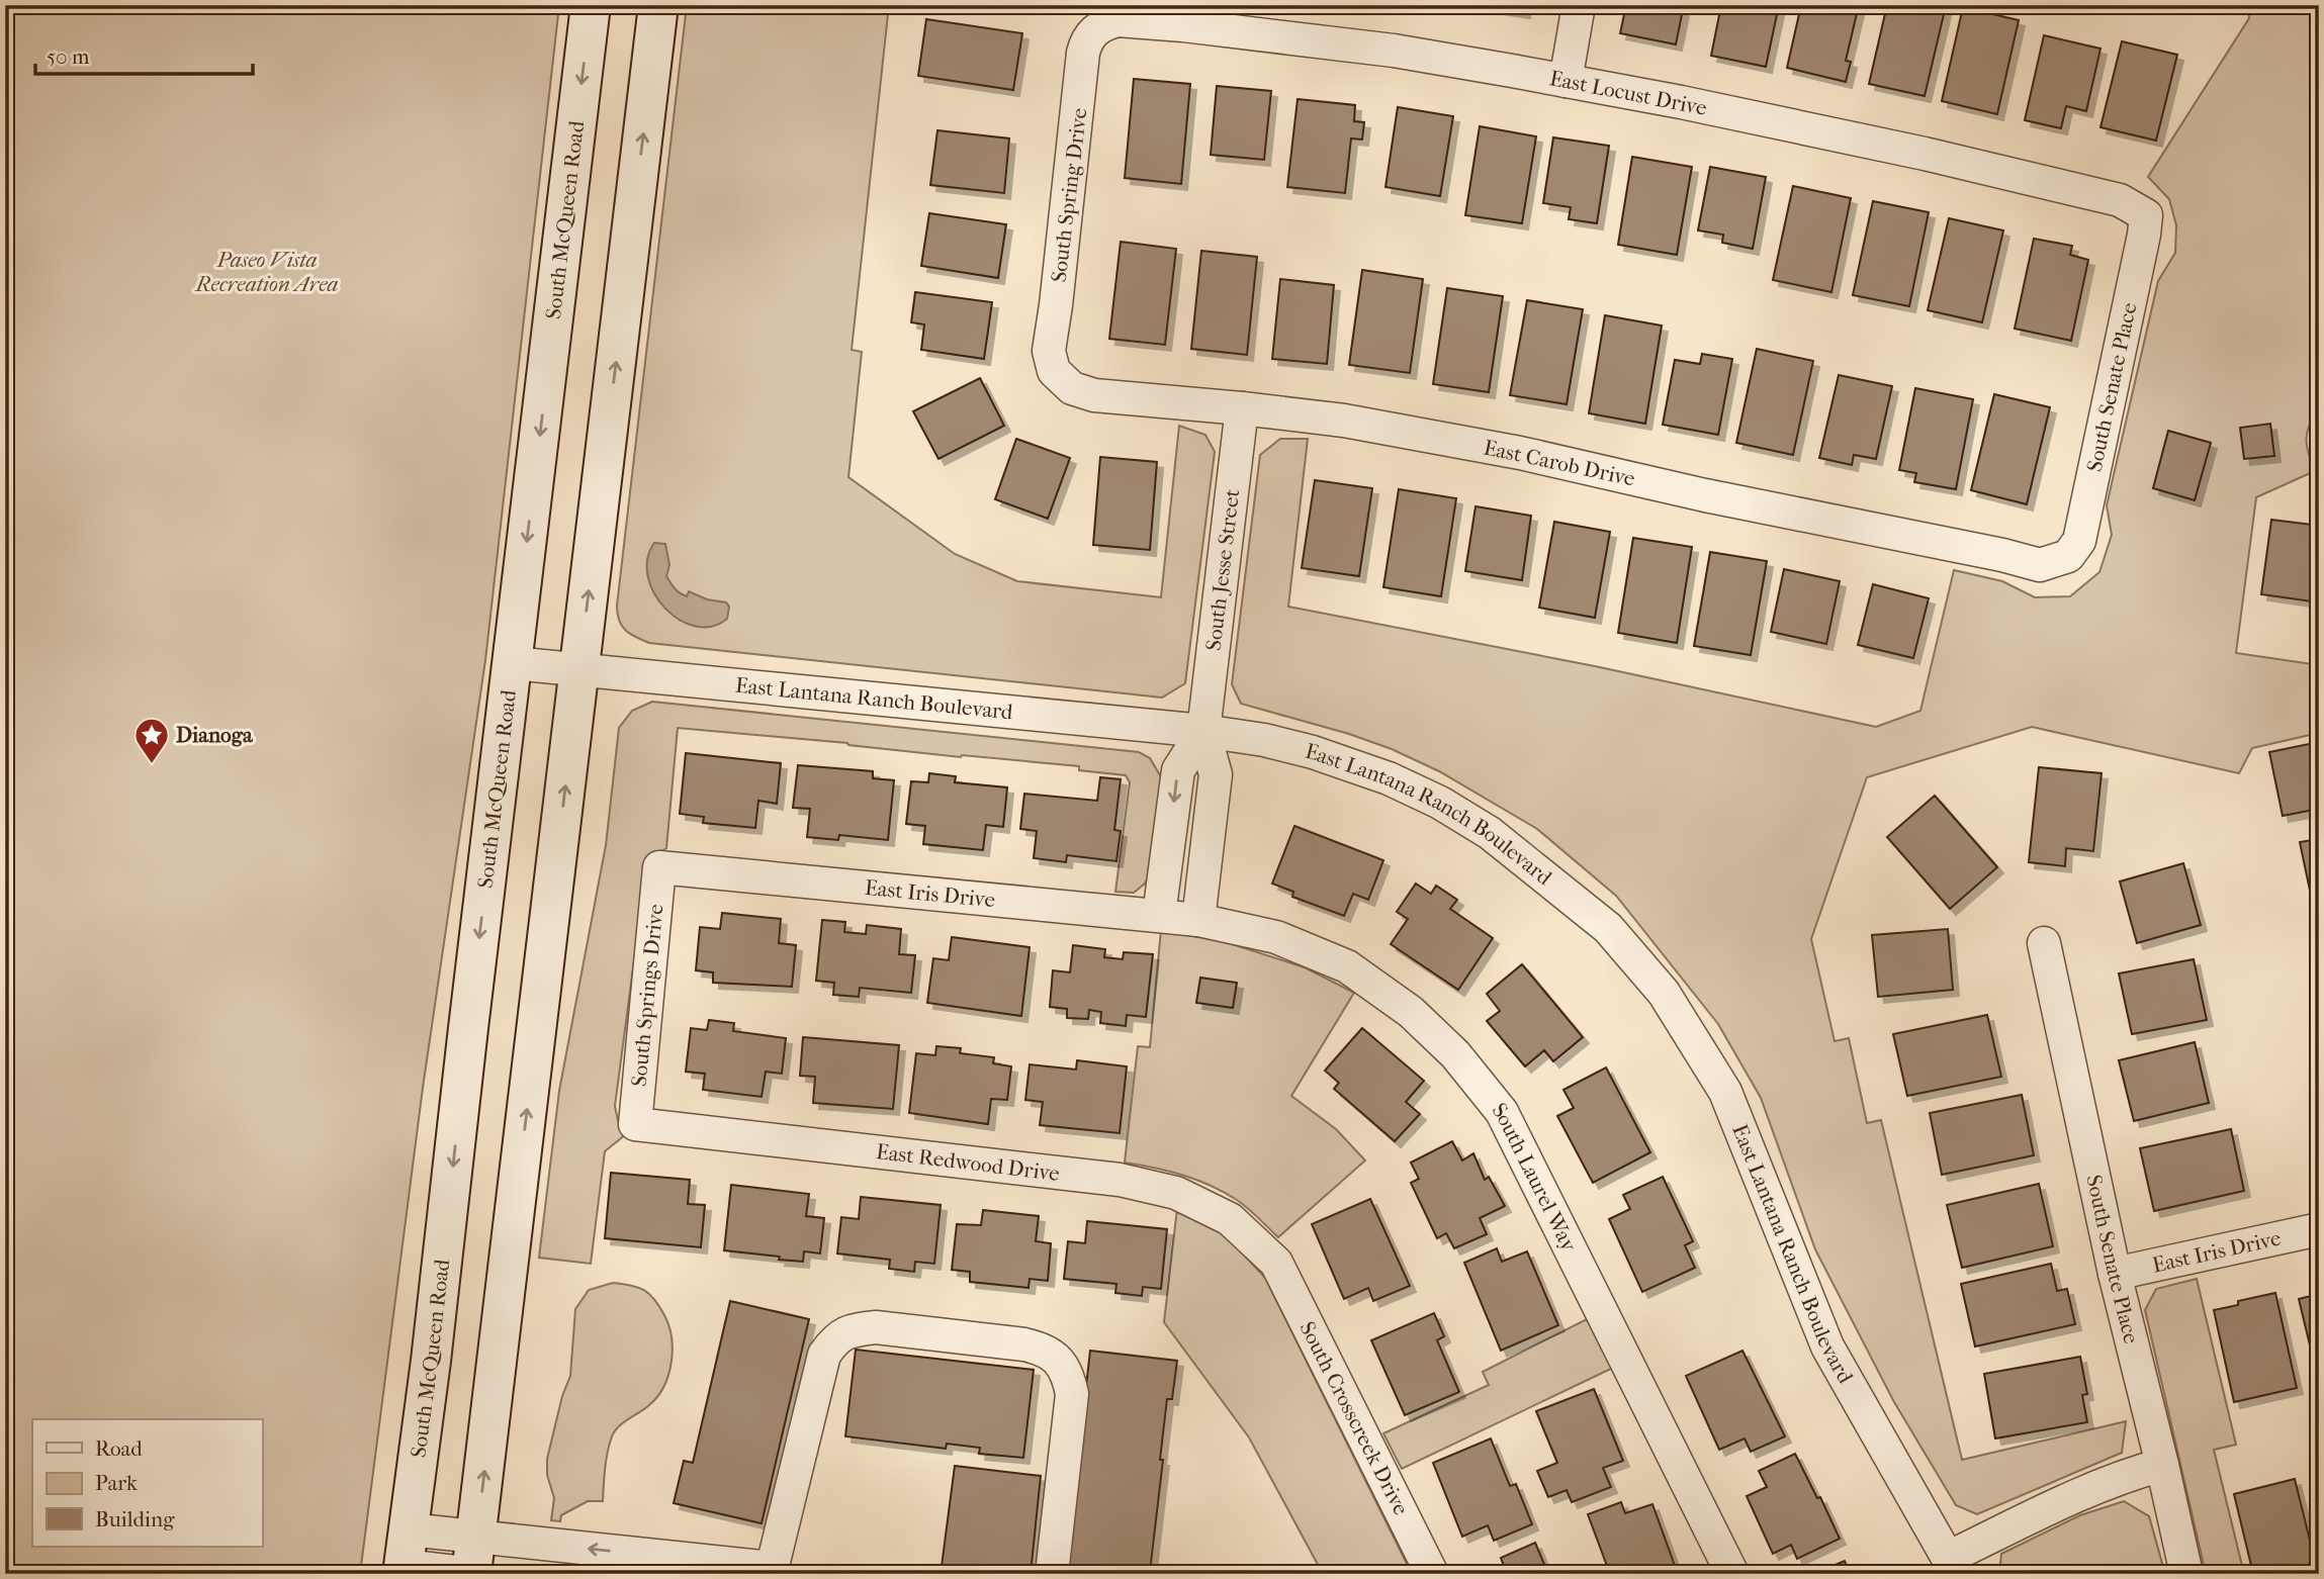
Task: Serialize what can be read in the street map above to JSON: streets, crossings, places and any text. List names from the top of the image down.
{
  "streets": {
    "main road": ["South McQueen Road"],
    "street": [
      "East Locust Drive",
      "South Spring Drive",
      "South Senate Place",
      "East Carob Drive",
      "South Jesse Street",
      "East Lantana Ranch Boulevard",
      "East Iris Drive",
      "South Springs Drive",
      "East Redwood Drive",
      "South Laurel Way",
      "South Crosscreek Drive"
    ]
  },
  "crossings": [
    ["East Locust Drive", "South Spring Drive"],
    ["East Locust Drive", "South Senate Place"],
    ["South Spring Drive", "East Carob Drive"],
    ["South McQueen Road", "East Lantana Ranch Boulevard"],
    ["South Senate Place", "East Carob Drive"],
    ["South Senate Place", "East Iris Drive"],
    ["East Carob Drive", "South Jesse Street"],
    ["South Jesse Street", "East Lantana Ranch Boulevard"],
    ["South Jesse Street", "East Iris Drive"],
    ["South Jesse Street", "South Laurel Way"],
    ["East Iris Drive", "South Springs Drive"],
    ["East Iris Drive", "South Laurel Way"],
    ["South Springs Drive", "East Redwood Drive"],
    ["East Redwood Drive", "South Crosscreek Drive"]
  ],
  "parks": ["Paseo Vista Recreation Area"],
  "places": {
    "place": ["Dianoga"]
  },
  "legend": ["Road", "Park", "Building"],
  "scale_bar": "50 m"
}
